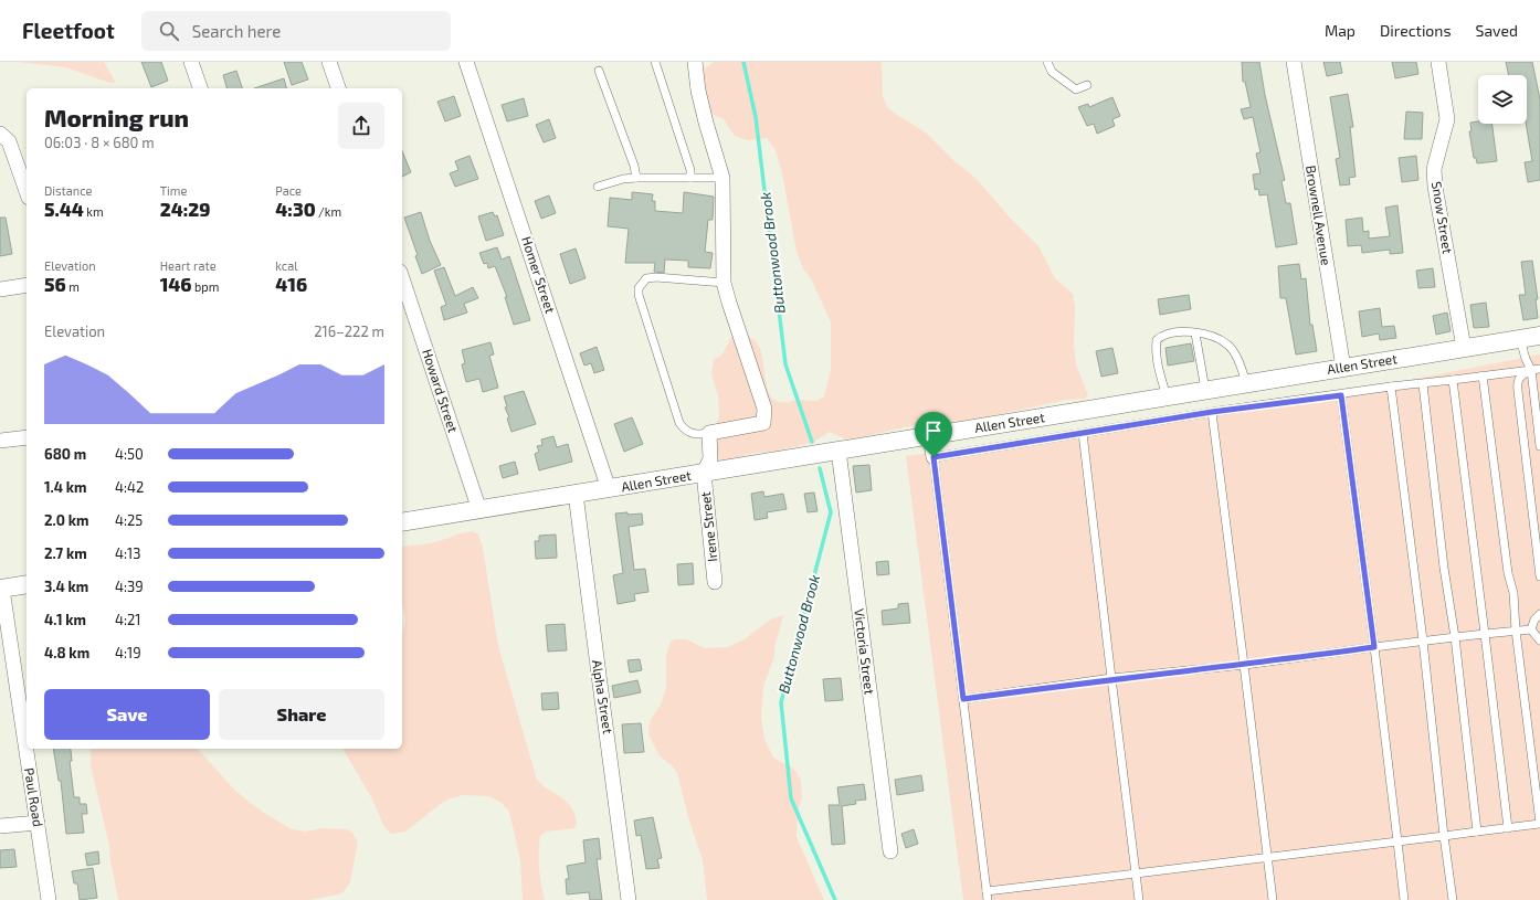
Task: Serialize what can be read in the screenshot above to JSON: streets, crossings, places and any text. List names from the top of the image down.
{
  "streets": {
    "street": [
      "Brownell Avenue",
      "Snow Street",
      "Homer Street",
      "Allen Street",
      "Howard Street",
      "Irene Street",
      "Victoria Street",
      "Alpha Street",
      "Paul Road"
    ]
  },
  "crossings": [
    ["Brownell Avenue", "Allen Street"],
    ["Snow Street", "Allen Street"],
    ["Homer Street", "Allen Street"],
    ["Allen Street", "Howard Street"],
    ["Allen Street", "Irene Street"],
    ["Allen Street", "Victoria Street"],
    ["Allen Street", "Alpha Street"]
  ],
  "water": ["Buttonwood Brook"],
  "page": {
    "header": "Fleetfoot",
    "search": "Search here",
    "nav": ["Map", "Directions", "Saved"],
    "heading": ["Morning run", "06:03 · 8 × 680 m"],
    "stats": [
      ["Distance", "5.44 km"],
      ["Time", "24:29"],
      ["Pace", "4:30 /km"],
      ["Elevation", "56 m"],
      ["Heart rate", "146 bpm"],
      ["kcal", "416"]
    ],
    "chart": ["Elevation", "216–222 m"],
    "list": [
      {
        "name": "680 m",
        "note": "4:50"
      },
      {
        "name": "1.4 km",
        "note": "4:42"
      },
      {
        "name": "2.0 km",
        "note": "4:25"
      },
      {
        "name": "2.7 km",
        "note": "4:13"
      },
      {
        "name": "3.4 km",
        "note": "4:39"
      },
      {
        "name": "4.1 km",
        "note": "4:21"
      },
      {
        "name": "4.8 km",
        "note": "4:19"
      }
    ],
    "buttons": ["Save", "Share"]
  }
}
